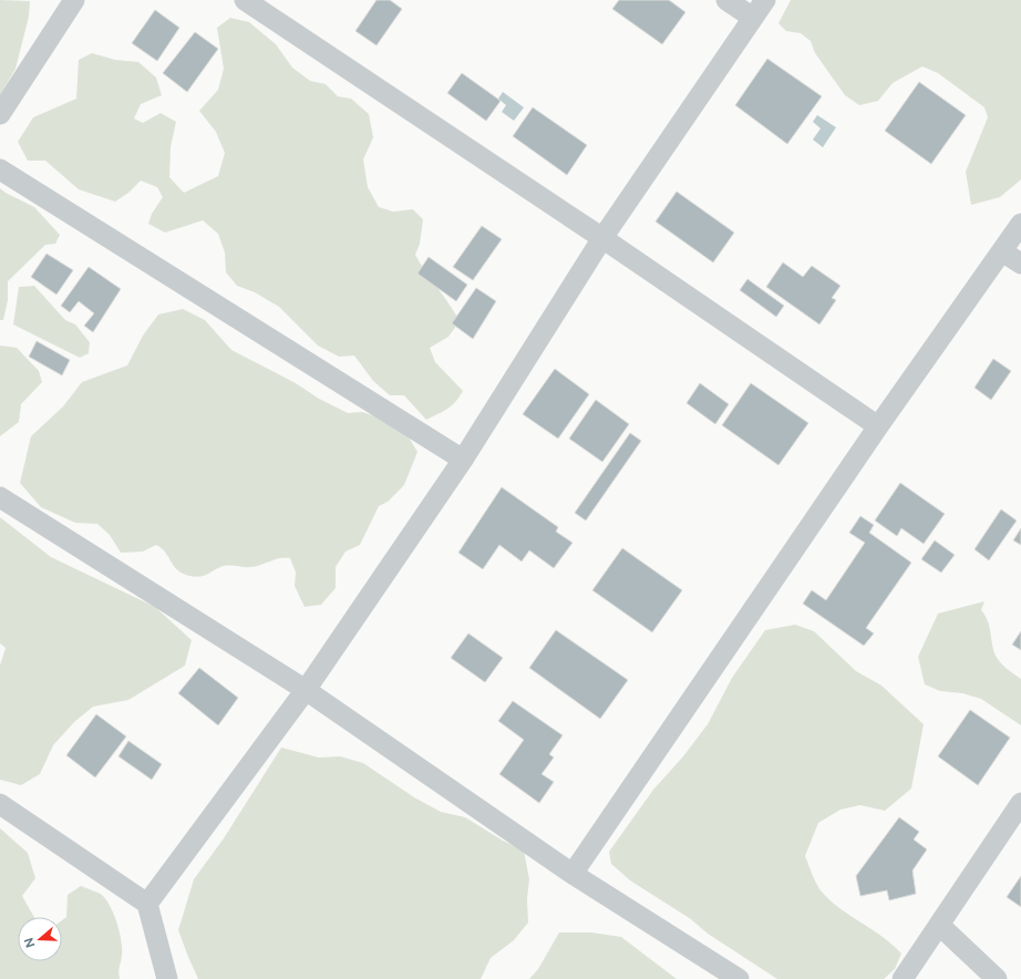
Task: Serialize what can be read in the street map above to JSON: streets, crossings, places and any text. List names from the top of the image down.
{
  "north": "left"
}
